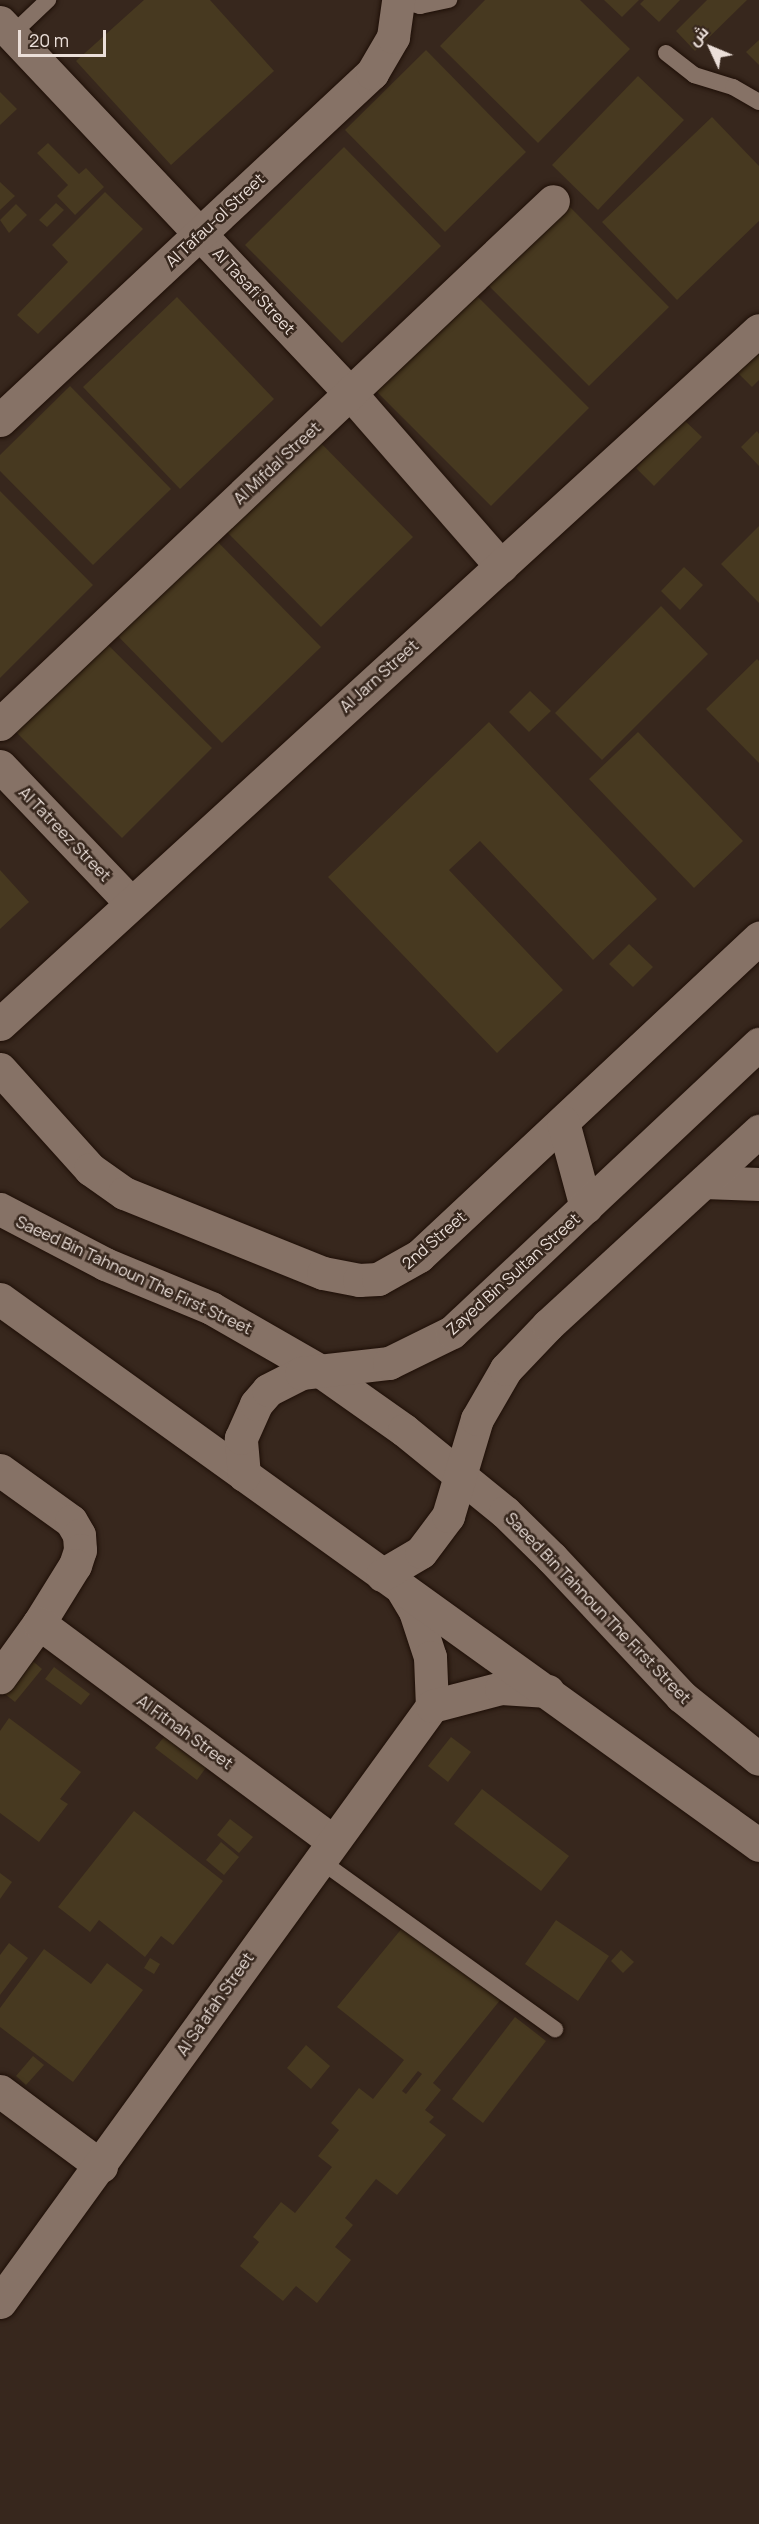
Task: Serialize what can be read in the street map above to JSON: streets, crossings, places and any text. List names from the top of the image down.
{
  "streets": {
    "street": [
      "Al Tafau-ol Street",
      "Al Tasafi Street",
      "Al Mifdal Street",
      "Al Jarn Street",
      "Al Tatreez Street",
      "2nd Street",
      "Zayed Bin Sultan Street",
      "Saeed Bin Tahnoun The First Street",
      "Al Fitnah Street",
      "Al Sa'afah Street"
    ]
  },
  "crossings": [
    ["Al Tafau-ol Street", "Al Tasafi Street"],
    ["Al Tasafi Street", "Al Mifdal Street"],
    ["Al Tasafi Street", "Al Jarn Street"],
    ["Al Jarn Street", "Al Tatreez Street"],
    ["Zayed Bin Sultan Street", "Saeed Bin Tahnoun The First Street"],
    ["Al Fitnah Street", "Al Sa'afah Street"]
  ],
  "scale_bar": "20 m",
  "north": "top left"
}
